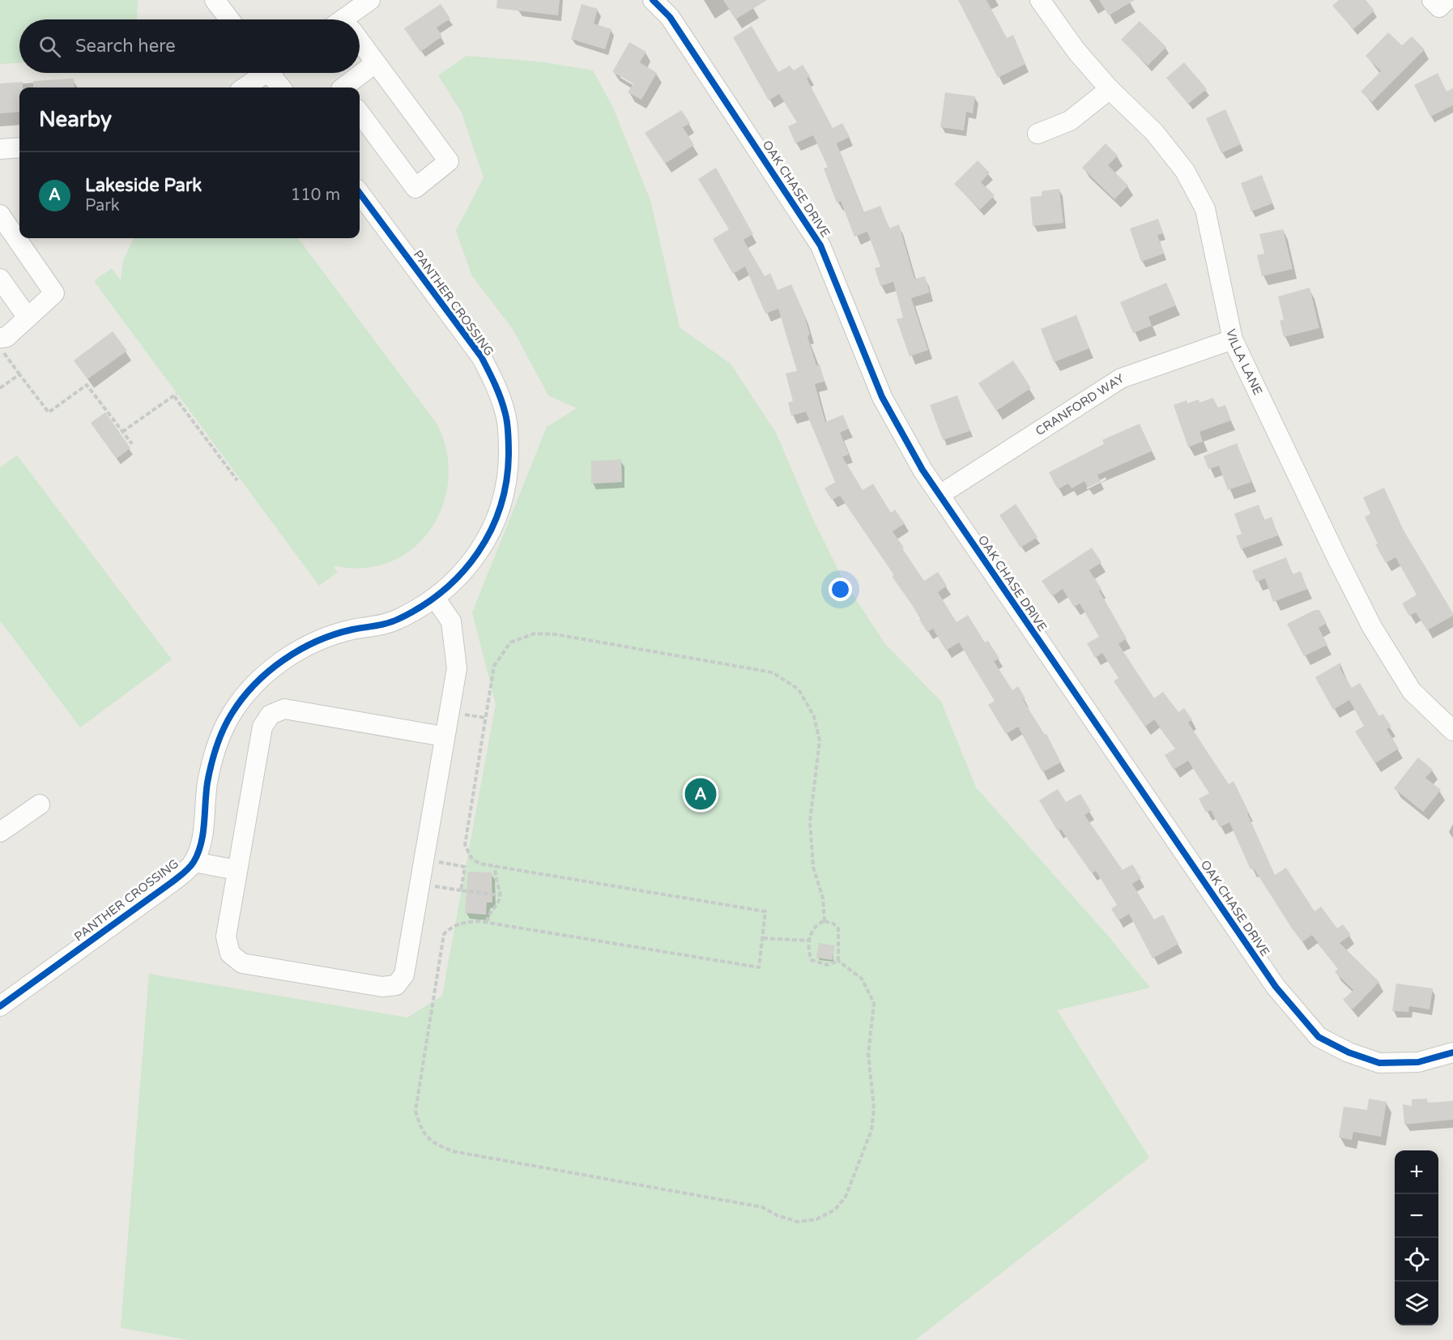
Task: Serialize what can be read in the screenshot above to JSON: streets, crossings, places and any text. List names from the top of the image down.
{
  "streets": {
    "street": [
      "OAK CHASE DRIVE",
      "PANTHER CROSSING",
      "VILLA LANE",
      "CRANFORD WAY"
    ]
  },
  "crossings": [
    ["OAK CHASE DRIVE", "CRANFORD WAY"],
    ["VILLA LANE", "CRANFORD WAY"]
  ],
  "page": {
    "search": "Search here",
    "heading": "Nearby",
    "list": [
      {
        "mark": "A",
        "name": "Lakeside Park",
        "note": "Park",
        "value": "110 m"
      }
    ],
    "pins": "A",
    "map_buttons": ["+", "−"]
  }
}
